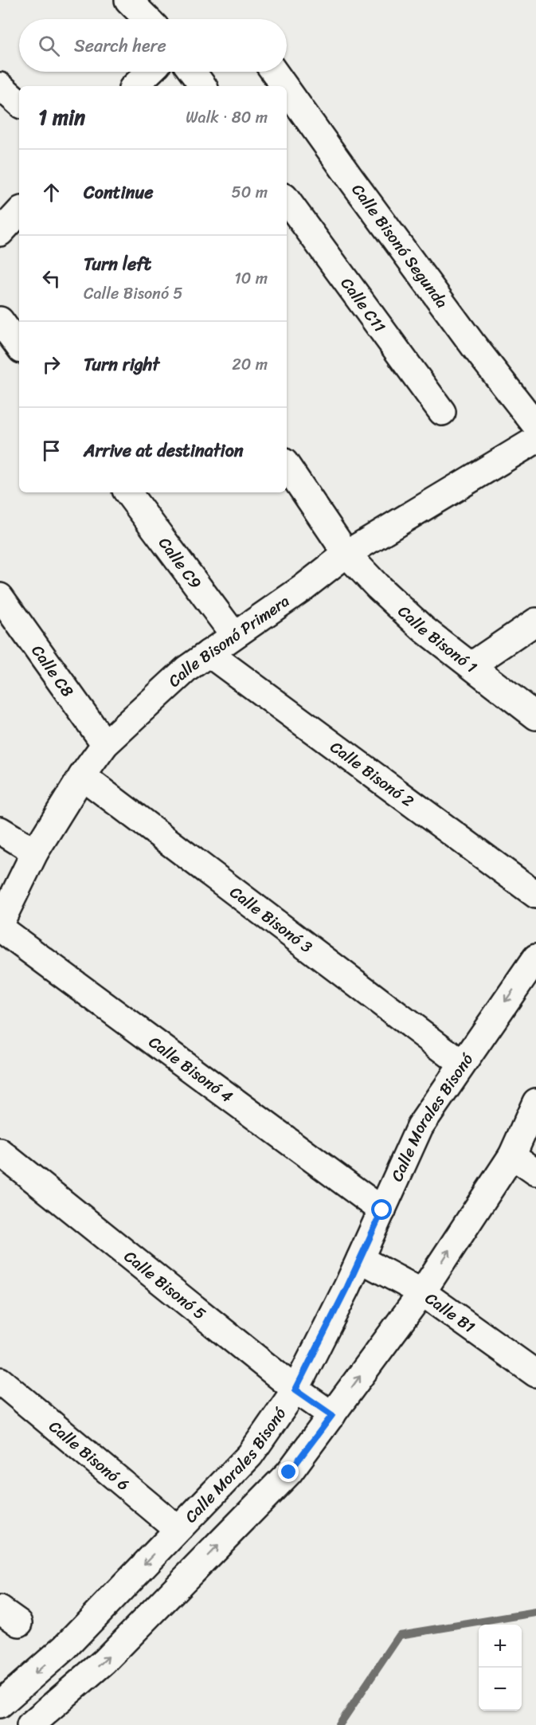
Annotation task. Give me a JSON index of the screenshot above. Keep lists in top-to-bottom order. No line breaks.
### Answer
{"streets":{"street":["Calle Bisonó Segunda","Calle C11","Calle C9","Calle Bisonó 1","Calle Bisonó Primera","Calle C8","Calle Bisonó 2","Calle Bisonó 3","Calle Bisonó 4","Calle Morales Bisonó","Calle Bisonó 5","Calle B1","Calle Bisonó 6"]},"crossings":[["Calle C9","Calle Bisonó Primera"],["Calle Bisonó 1","Calle Bisonó Primera"],["Calle Bisonó Primera","Calle C8"],["Calle Bisonó Primera","Calle Bisonó 2"],["Calle Bisonó Primera","Calle Bisonó 3"],["Calle Bisonó 3","Calle Morales Bisonó"],["Calle Bisonó 4","Calle Morales Bisonó"],["Calle Morales Bisonó","Calle Bisonó 5"],["Calle Morales Bisonó","Calle B1"],["Calle Morales Bisonó","Calle Bisonó 6"]],"page":{"search":"Search here","heading":["1 min","Walk · 80 m"],"list":[["Continue","50 m"],["Turn left","Calle Bisonó 5","10 m"],["Turn right","20 m"],"Arrive at destination"],"map_buttons":["+","−"]}}
